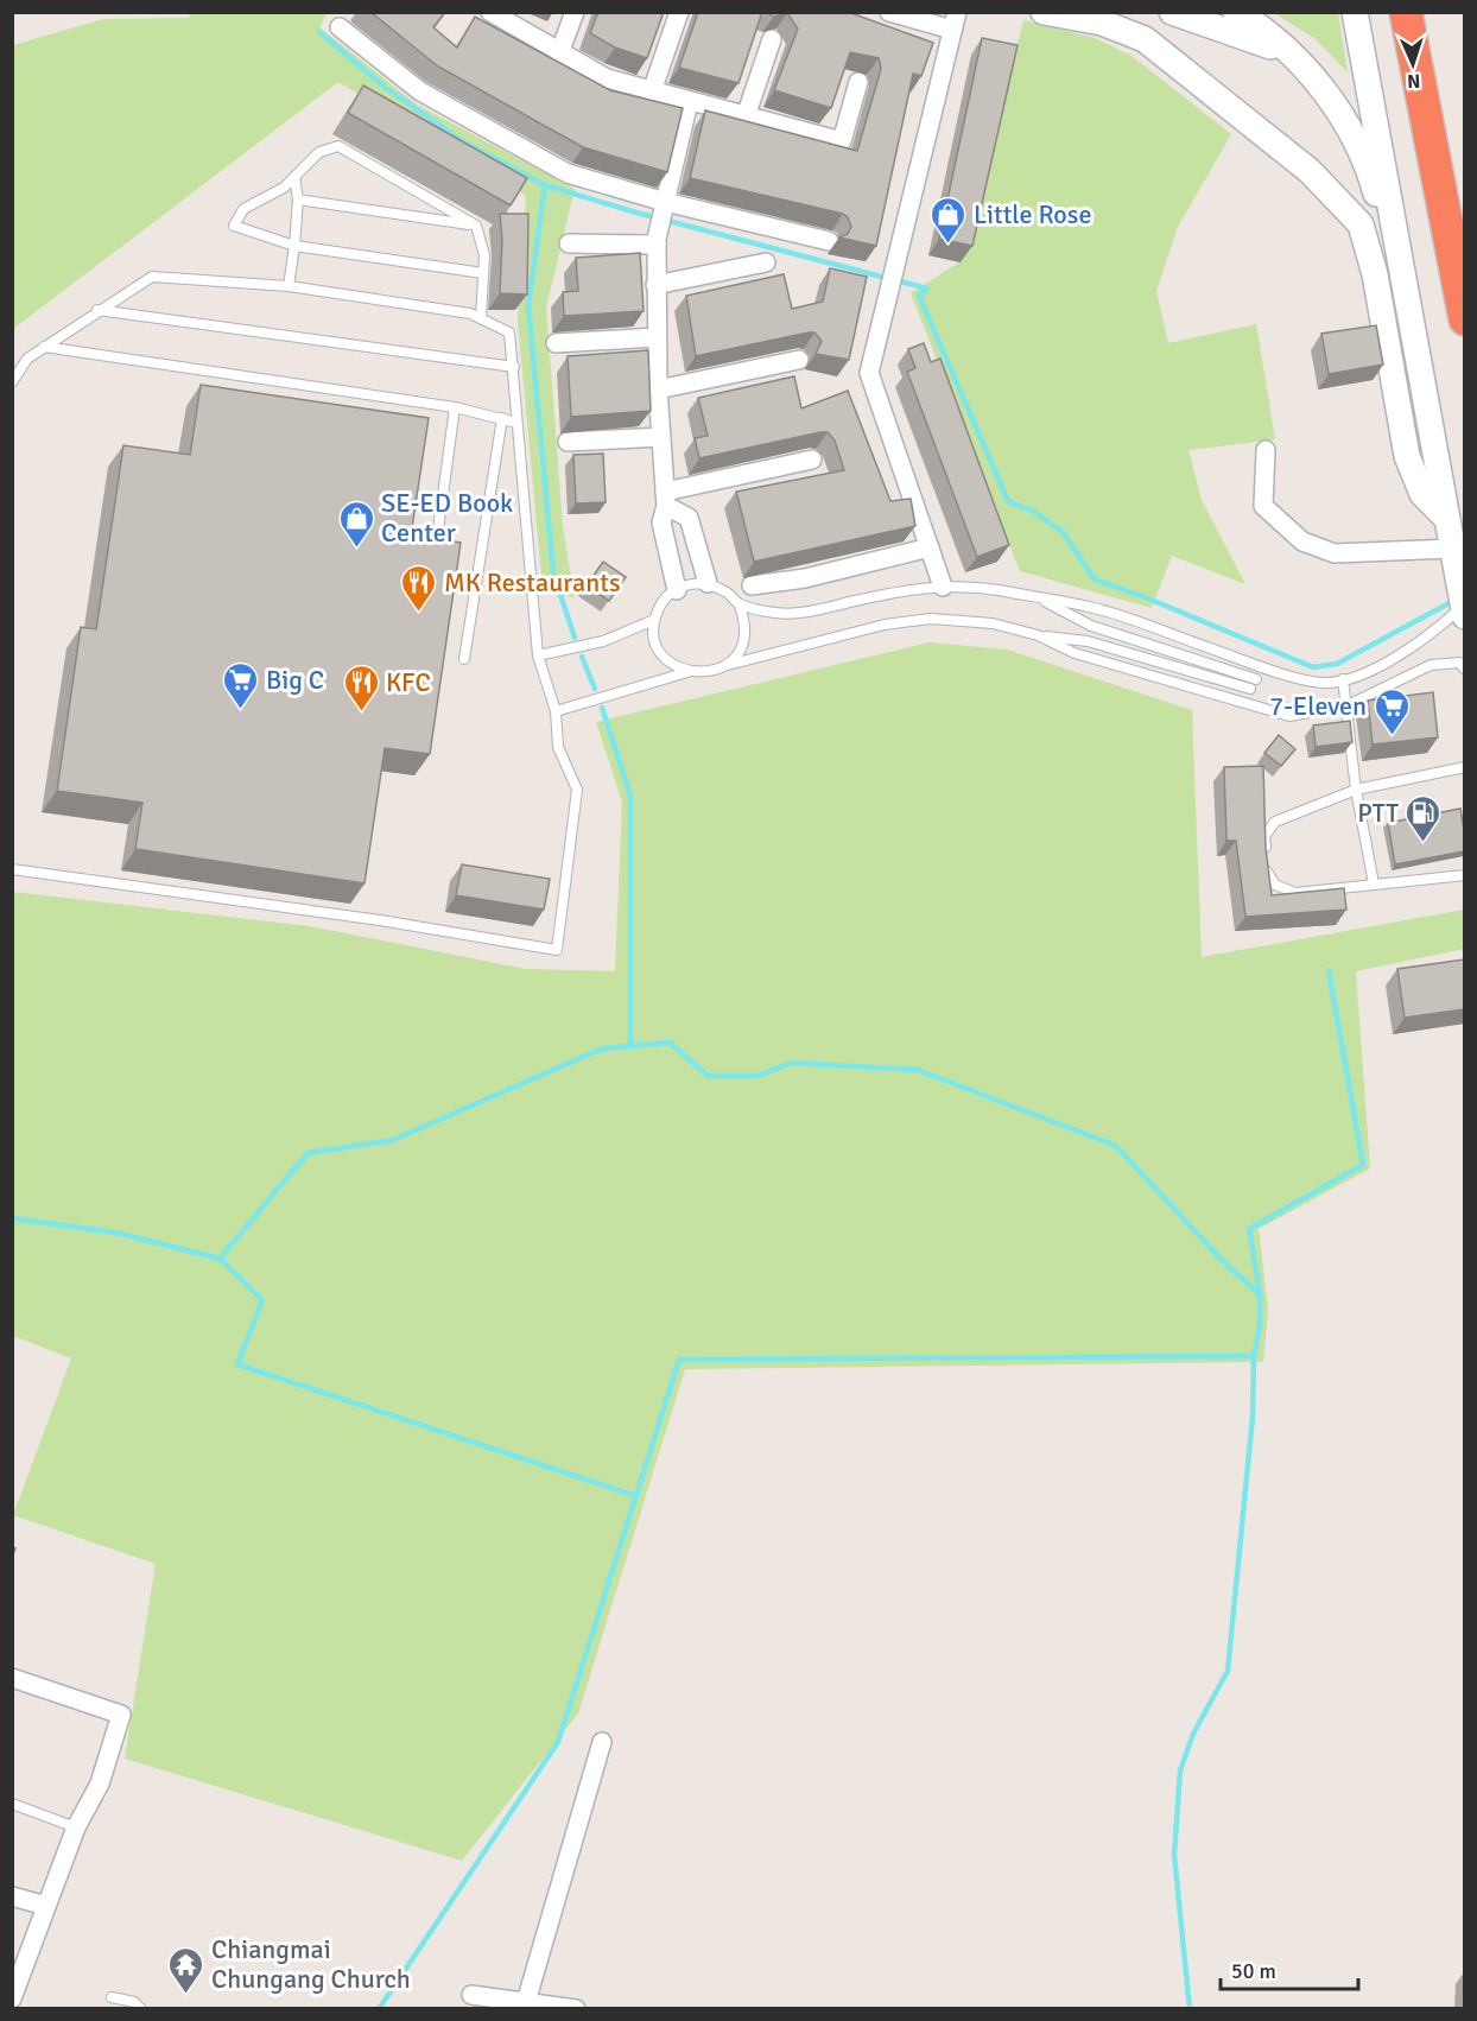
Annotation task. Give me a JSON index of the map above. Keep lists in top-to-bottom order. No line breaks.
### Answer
{"places":{"shop":["Little Rose","SE-ED Book Center"],"restaurant":["MK Restaurants","KFC"],"supermarket":["Big C","7-Eleven"],"fuel station":["PTT"],"temple":["Chiangmai Chungang Church"]},"scale_bar":"50 m","north":"bottom"}
